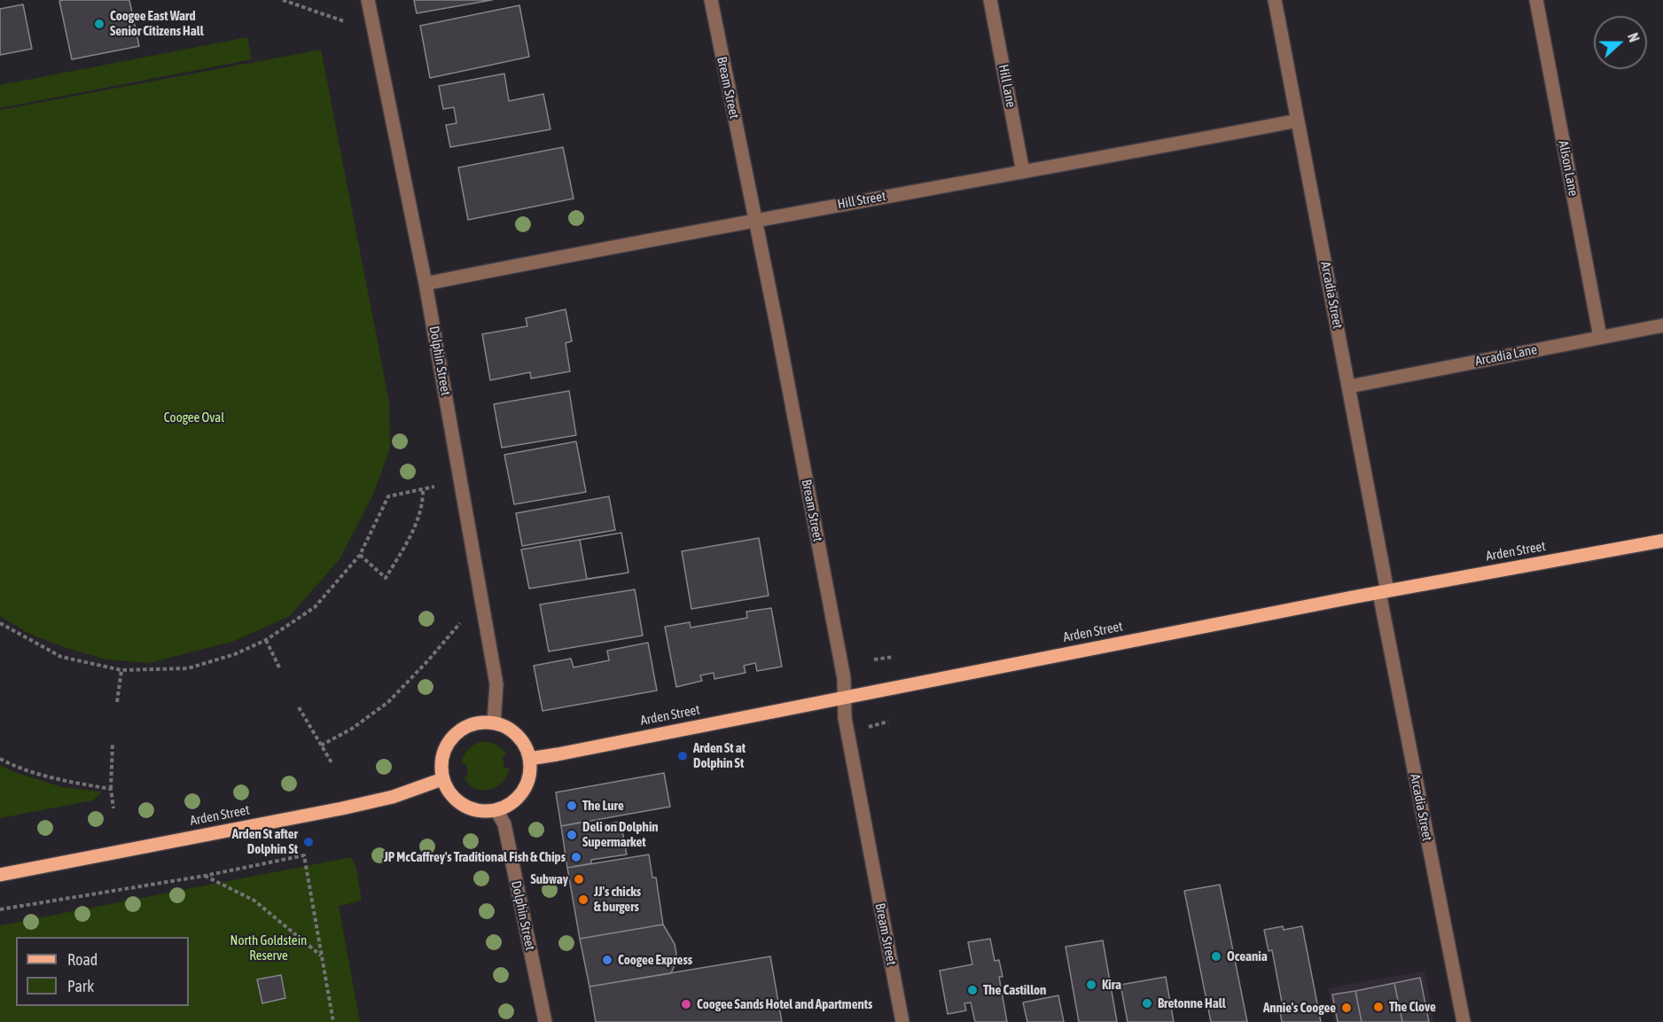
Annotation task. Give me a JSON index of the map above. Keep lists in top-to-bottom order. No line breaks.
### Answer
{"streets":{"main road":["Arden Street"],"street":["Hill Lane","Bream Street","Alison Lane","Hill Street","Arcadia Street","Arcadia Lane","Dolphin Street"]},"crossings":[["Hill Lane","Hill Street"],["Bream Street","Hill Street"],["Bream Street","Arden Street"],["Alison Lane","Arcadia Lane"],["Hill Street","Arcadia Street"],["Hill Street","Dolphin Street"],["Arcadia Street","Arcadia Lane"],["Arcadia Street","Arden Street"],["Dolphin Street","Arden Street"]],"parks":["Coogee Oval","North Goldstein Reserve"],"places":["Coogee East Ward Senior Citizens Hall","Arden St at Dolphin St","The Lure","Deli on Dolphin Supermarket","Arden St after Dolphin St","JP McCaffrey's Traditional Fish & Chips","Subway","JJ's chicks & burgers","Oceania","Coogee Express","Kira","The Castillon","Bretonne Hall","Coogee Sands Hotel and Apartments","The Clove","Annie's Coogee"],"legend":["Road","Park"],"north":"right"}
